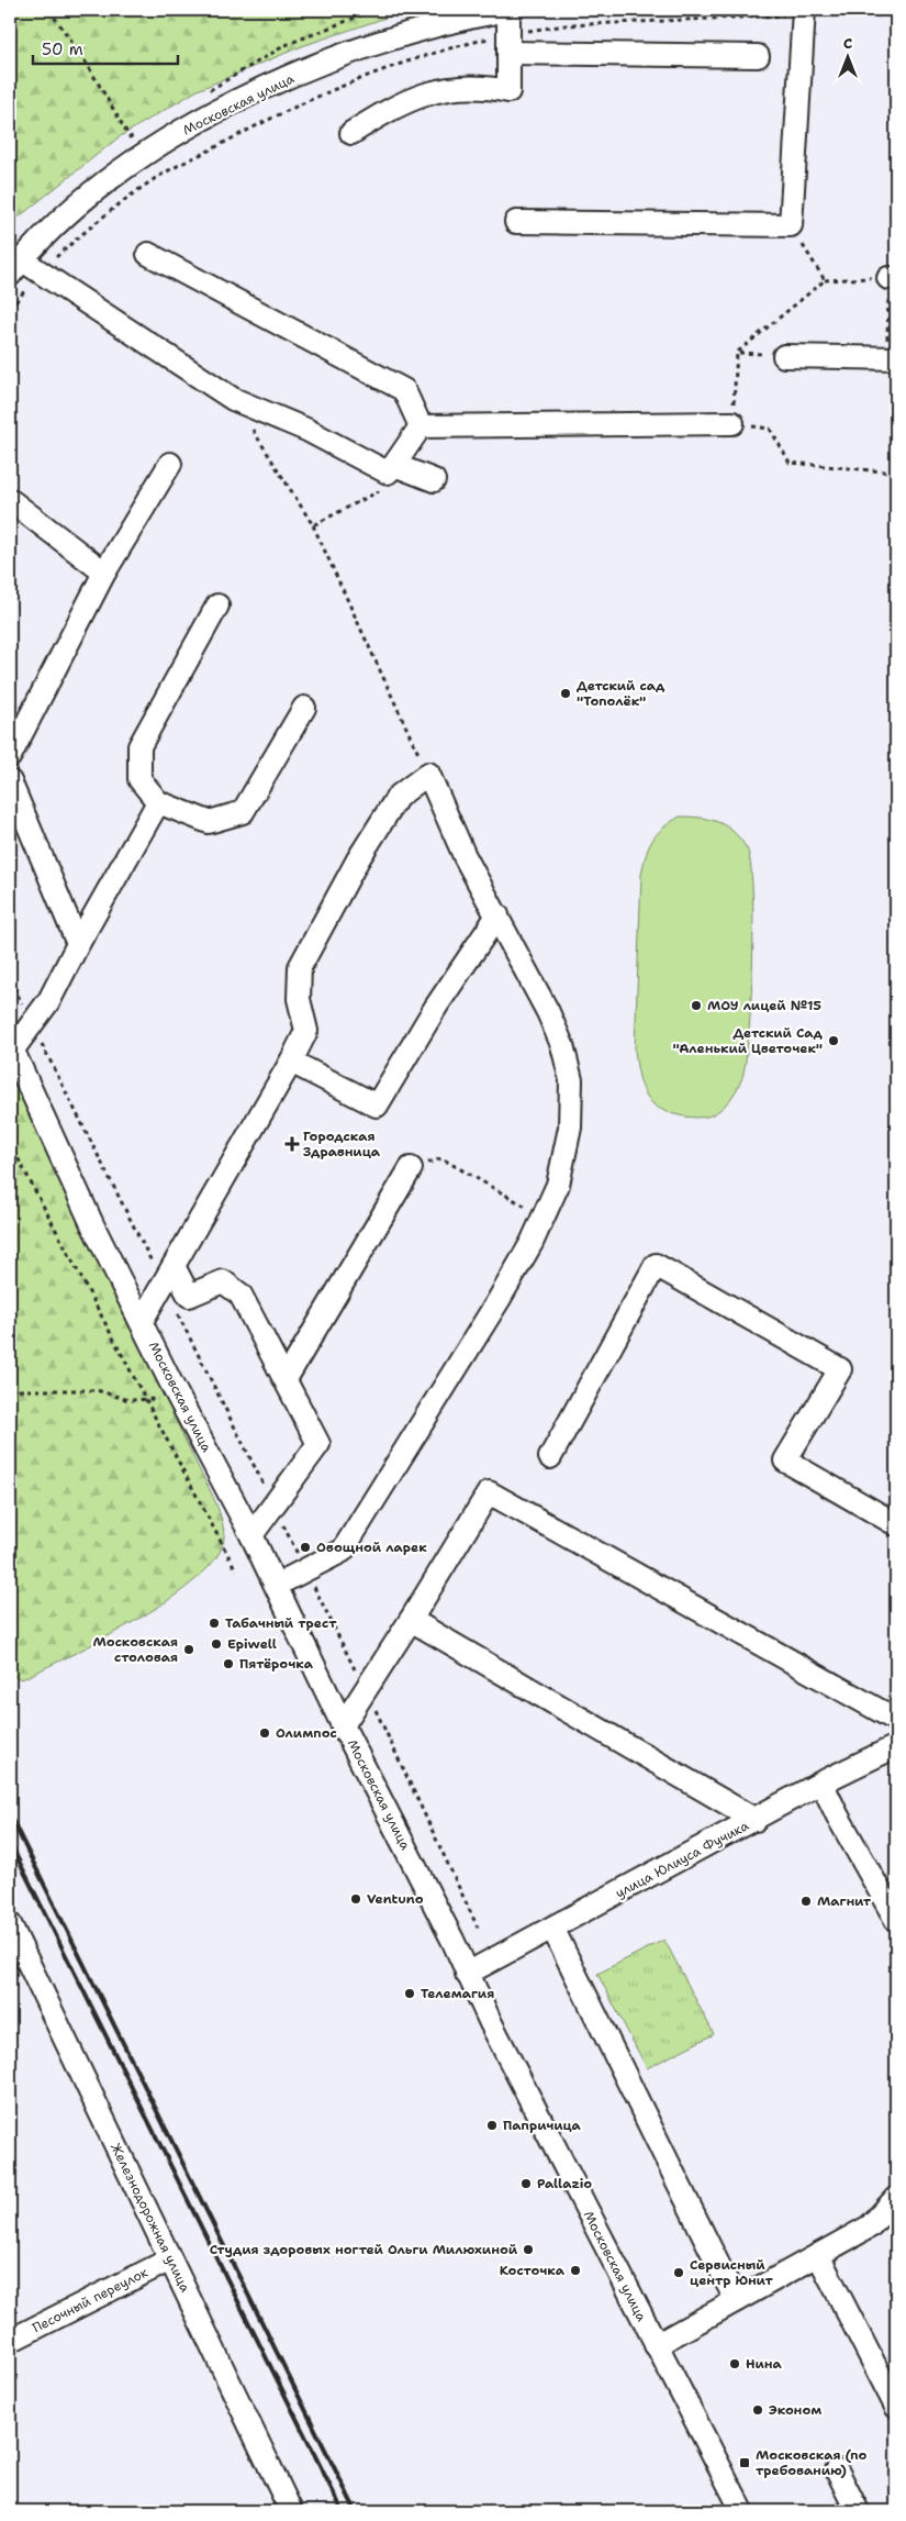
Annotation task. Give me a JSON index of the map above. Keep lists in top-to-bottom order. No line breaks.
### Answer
{"streets":{"street":["Московская улица","улица Юлиуса Фучика","Железнодорожная улица","Песочный переулок"]},"crossings":[["Московская улица","улица Юлиуса Фучика"],["Железнодорожная улица","Песочный переулок"]],"places":{"other":["Детский сад \"Тополёк\"","МОУ лицей №15","Детский Сад \"Аленький Цветочек\"","Овощной ларек","Табачный трест","Epiwell","Московская столовая","Пятёрочка","Олимпос","Ventuno","Магнит","Телемагия","Папричица","Pallazio","Студия здоровых ногтей Ольги Милюхиной","Косточка","Сервисный центр Юнит","Нина","Эконом"],"health":["Городская Здравница"],"transit":["Московская (по требованию)"]},"scale_bar":"50 m","north":"top"}
